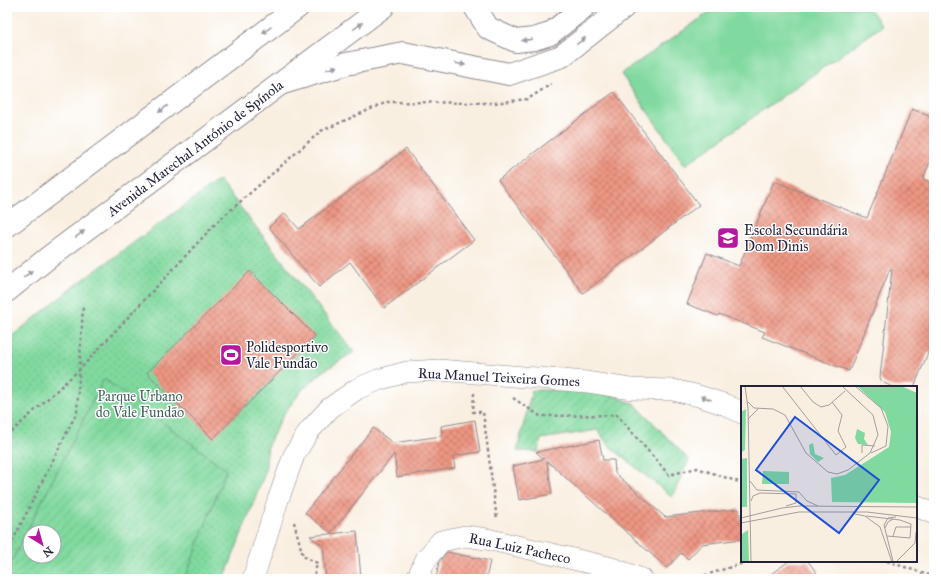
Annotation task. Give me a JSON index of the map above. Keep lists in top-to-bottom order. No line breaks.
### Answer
{"streets":{"main road":["Avenida Marechal António de Spínola"],"street":["Rua Manuel Teixeira Gomes","Rua Luiz Pacheco"]},"one_way":["Rua Manuel Teixeira Gomes"],"parks":["Parque Urbano do Vale Fundão"],"places":{"school or university":["Escola Secundária Dom Dinis"],"sports":["Polidesportivo Vale Fundão"]},"north":"bottom right"}
